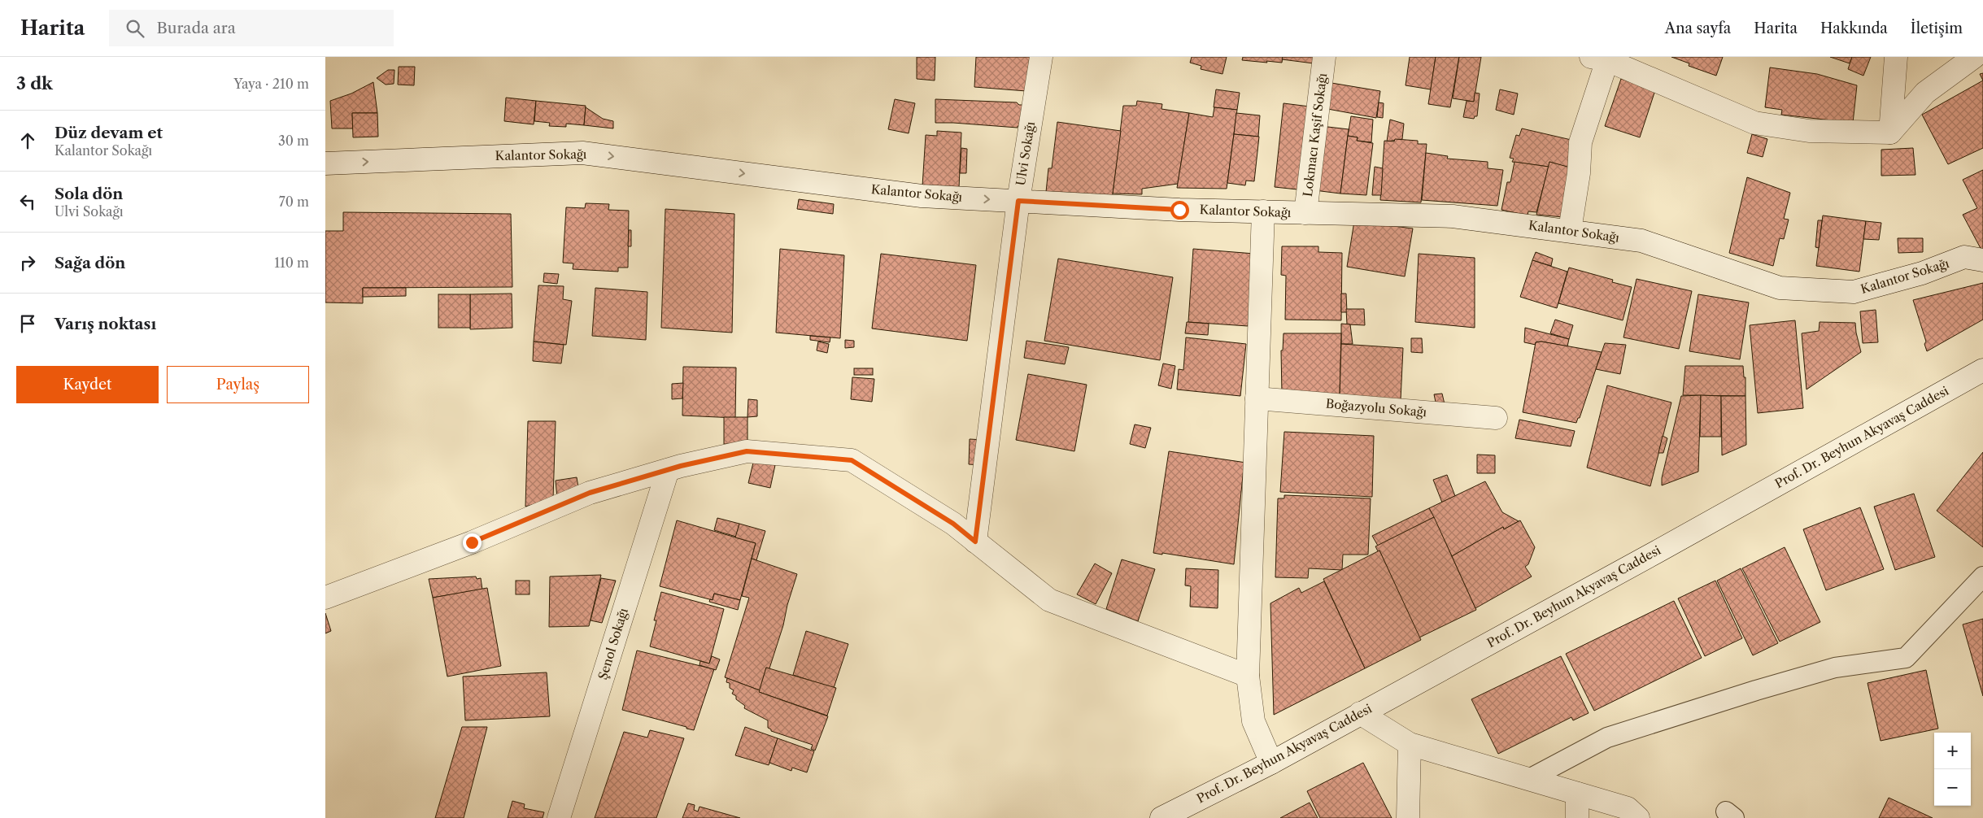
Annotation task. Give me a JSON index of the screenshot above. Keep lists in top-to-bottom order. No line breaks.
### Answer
{"streets":{"street":["Lokmacı Kaşif Sokağı","Ulvi Sokağı","Kalantor Sokağı","Boğazyolu Sokağı","Prof. Dr. Beyhun Akyavaş Caddesi","Şenol Sokağı"]},"crossings":[["Lokmacı Kaşif Sokağı","Kalantor Sokağı"],["Ulvi Sokağı","Kalantor Sokağı"]],"one_way":["Kalantor Sokağı"],"page":{"header":"Harita","search":"Burada ara","nav":["Ana sayfa","Harita","Hakkında","İletişim"],"heading":["3 dk","Yaya · 210 m"],"list":[["Düz devam et","Kalantor Sokağı","30 m"],["Sola dön","Ulvi Sokağı","70 m"],["Sağa dön","110 m"],"Varış noktası"],"buttons":["Kaydet","Paylaş"],"map_buttons":["+","−"]}}
